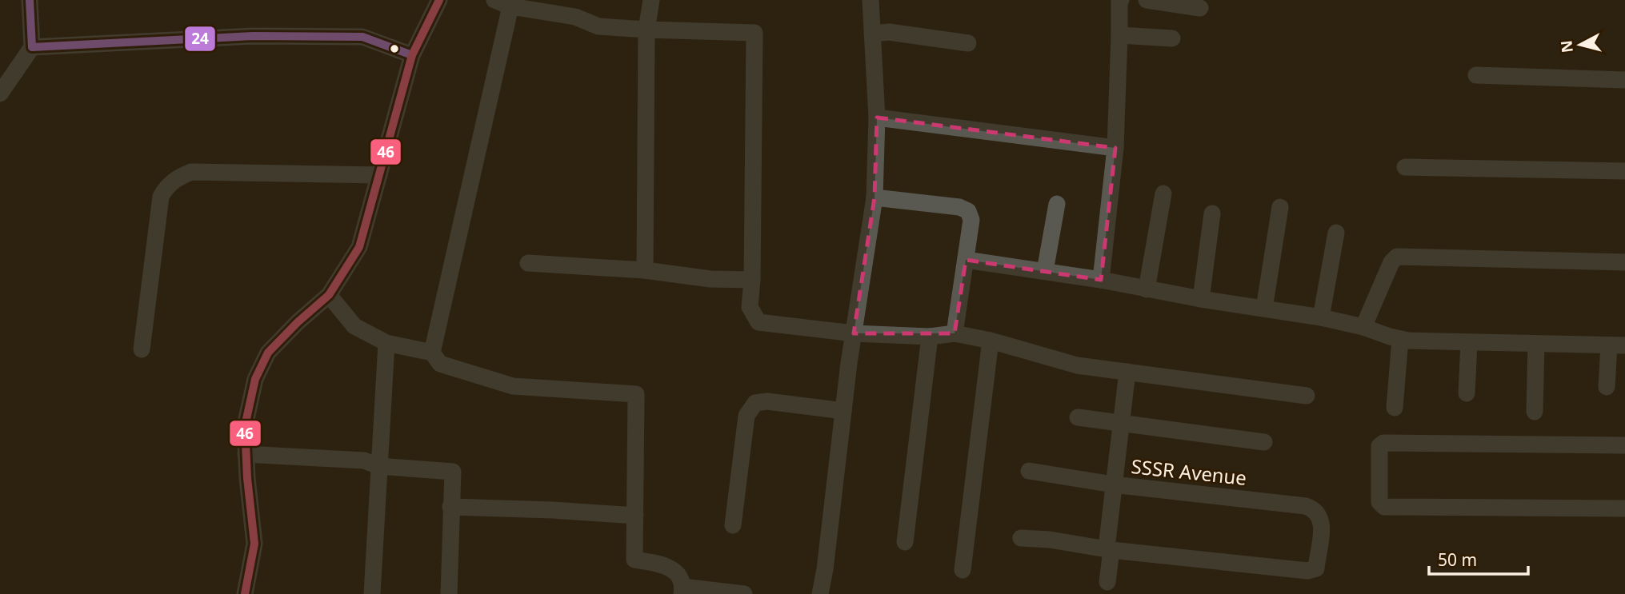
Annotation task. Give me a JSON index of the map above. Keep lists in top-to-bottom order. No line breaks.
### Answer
{"streets":{"street":["SSSR Avenue"]},"lines":["transit line 24","transit line 46"],"scale_bar":"50 m","north":"left"}
